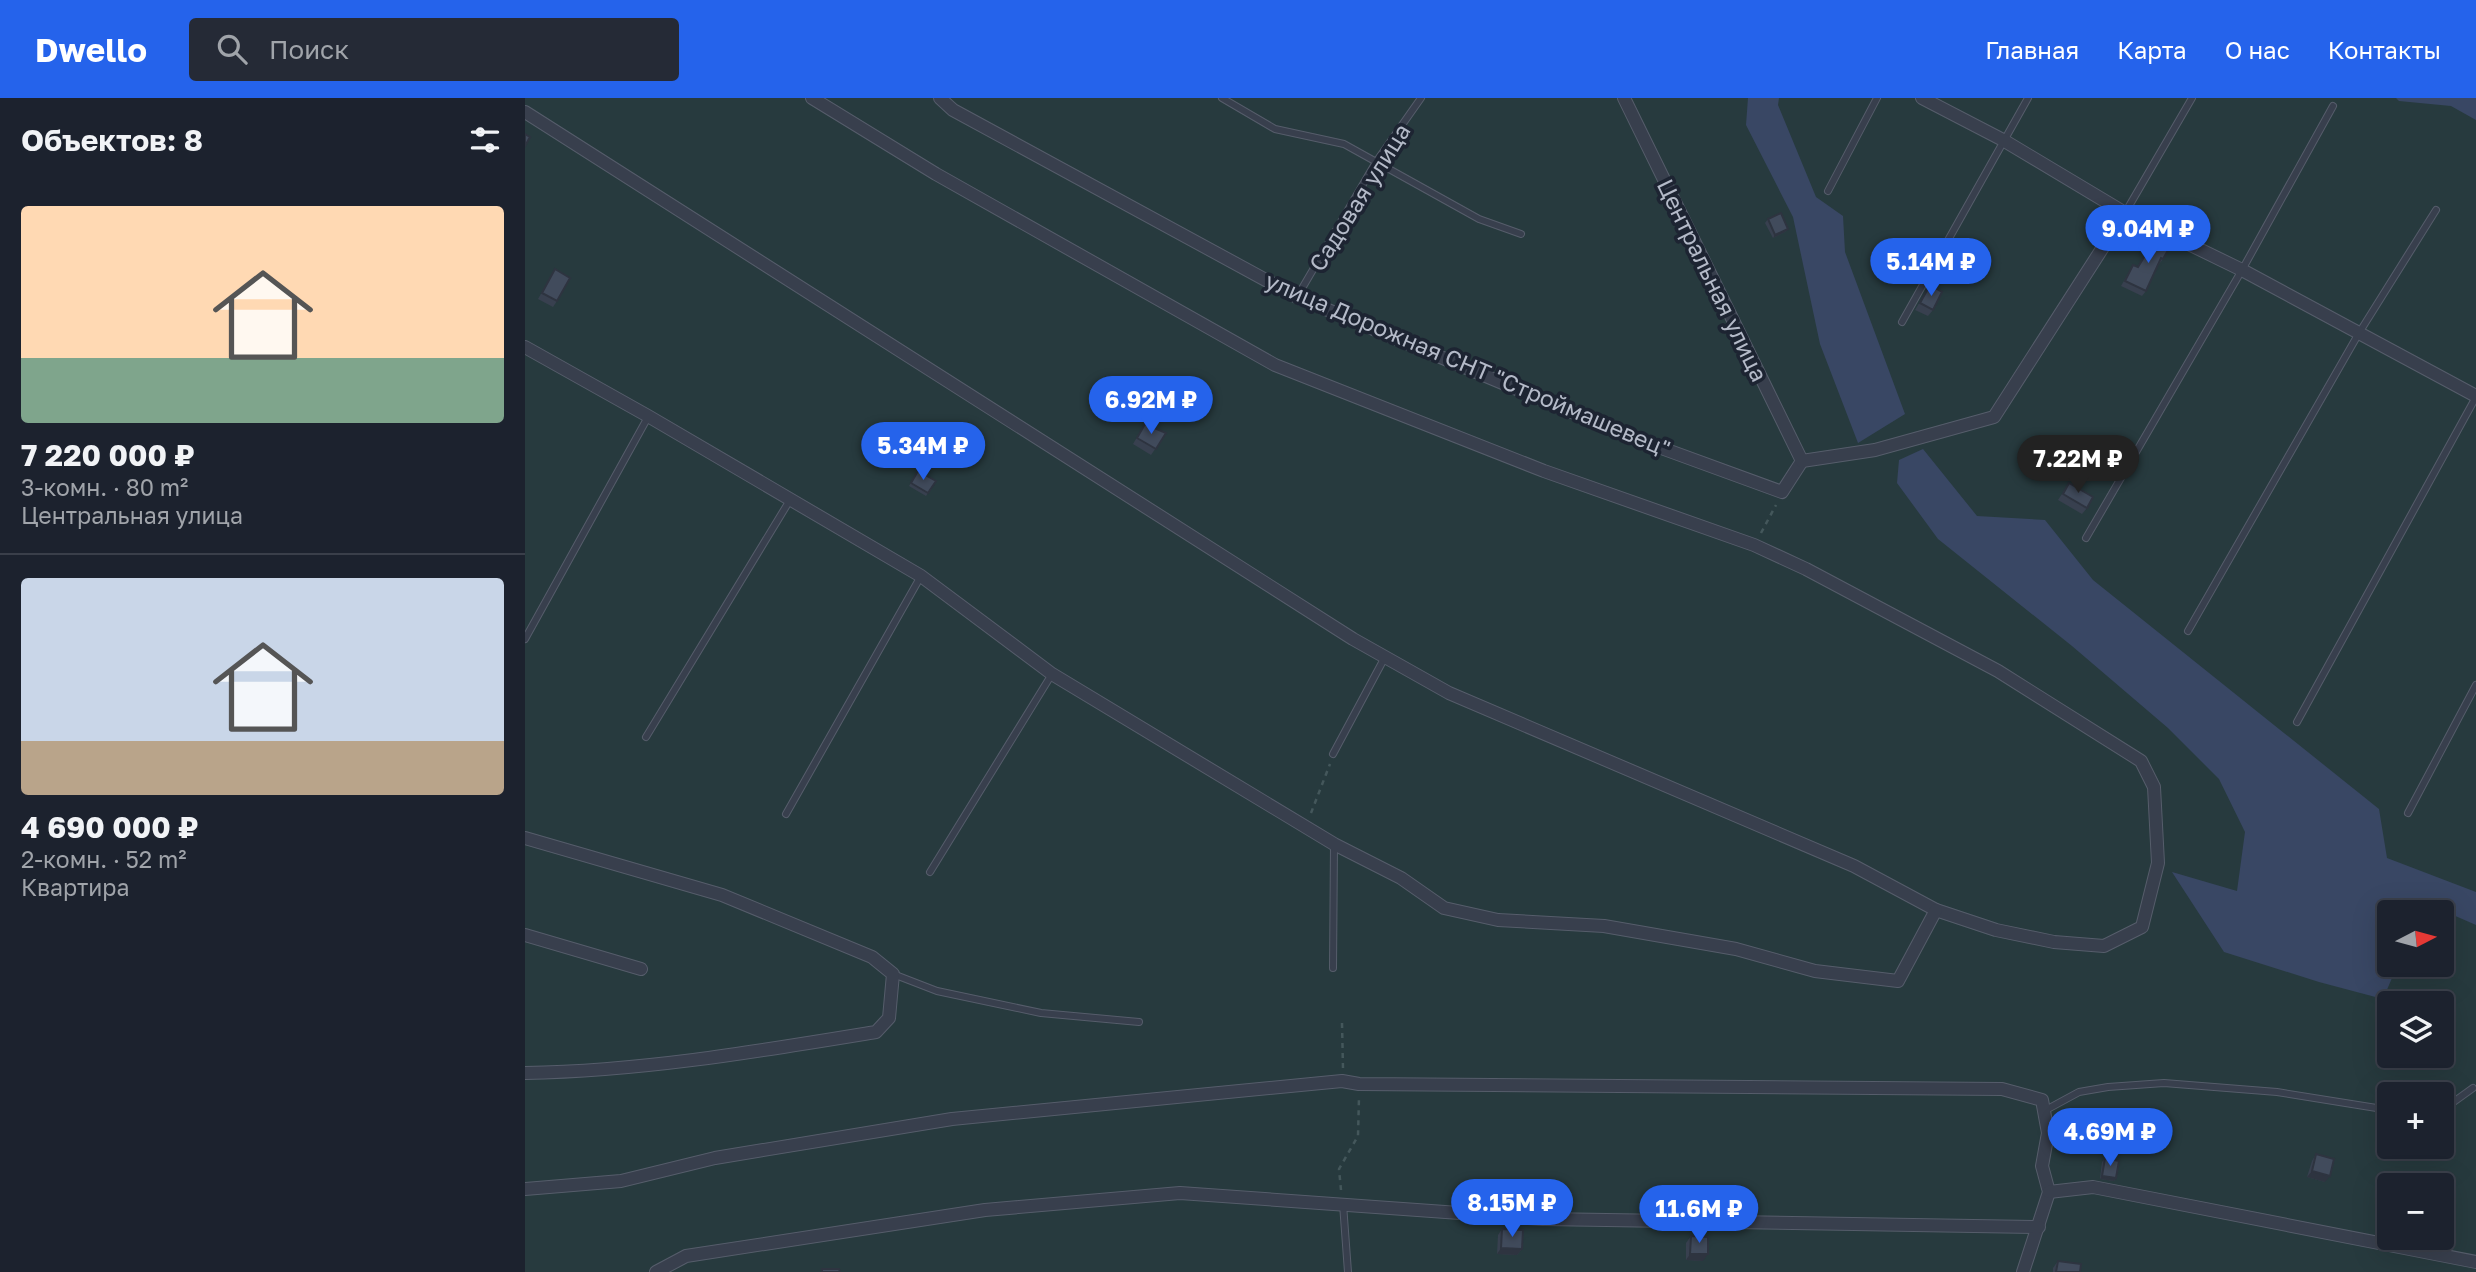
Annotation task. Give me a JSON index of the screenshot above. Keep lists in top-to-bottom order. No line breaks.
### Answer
{"streets":{"street":["Центральная улица","улица Дорожная СНТ \"Строймашевец\""],"lane":["Садовая улица"]},"crossings":[["Садовая улица","улица Дорожная СНТ \"Строймашевец\""]],"north":"right","page":{"header":"Dwello","search":"Поиск","nav":["Главная","Карта","О нас","Контакты"],"heading":"Объектов: 8","list":[{"name":"7 220 000 ₽","note":"3-комн. · 80 m² · Центральная улица"},{"name":"4 690 000 ₽","note":"2-комн. · 52 m² · Квартира"}],"price":["9.04M ₽","5.14M ₽","6.92M ₽","5.34M ₽","7.22M ₽","4.69M ₽","8.15M ₽","11.6M ₽"],"map_buttons":["+","−"]}}
